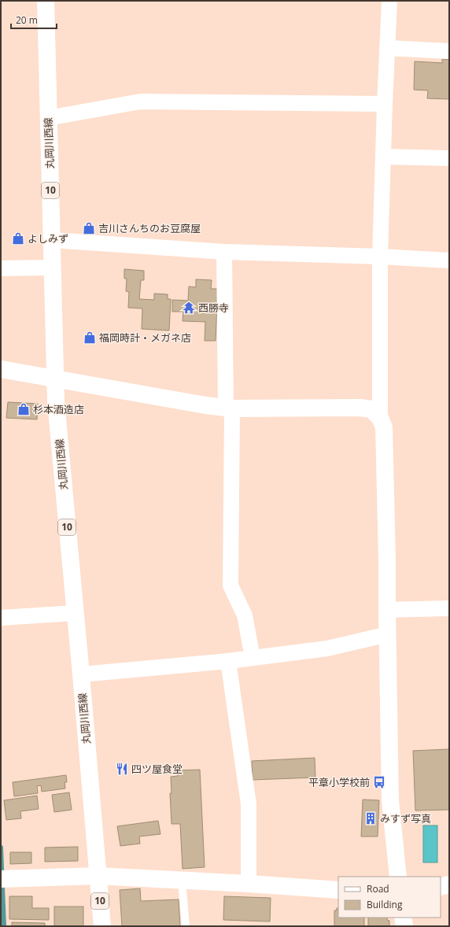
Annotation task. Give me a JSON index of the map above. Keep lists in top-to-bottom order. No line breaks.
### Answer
{"streets":{"street":["丸岡川西線","10"]},"places":{"shop":["吉川さんちのお豆腐屋","よしみず","福岡時計・メガネ店","杉本酒造店"],"temple":["西勝寺"],"restaurant":["四ツ屋食堂"],"bus stop":["平章小学校前"],"building":["みすず写真"]},"legend":["Road","Building"],"scale_bar":"20 m"}
